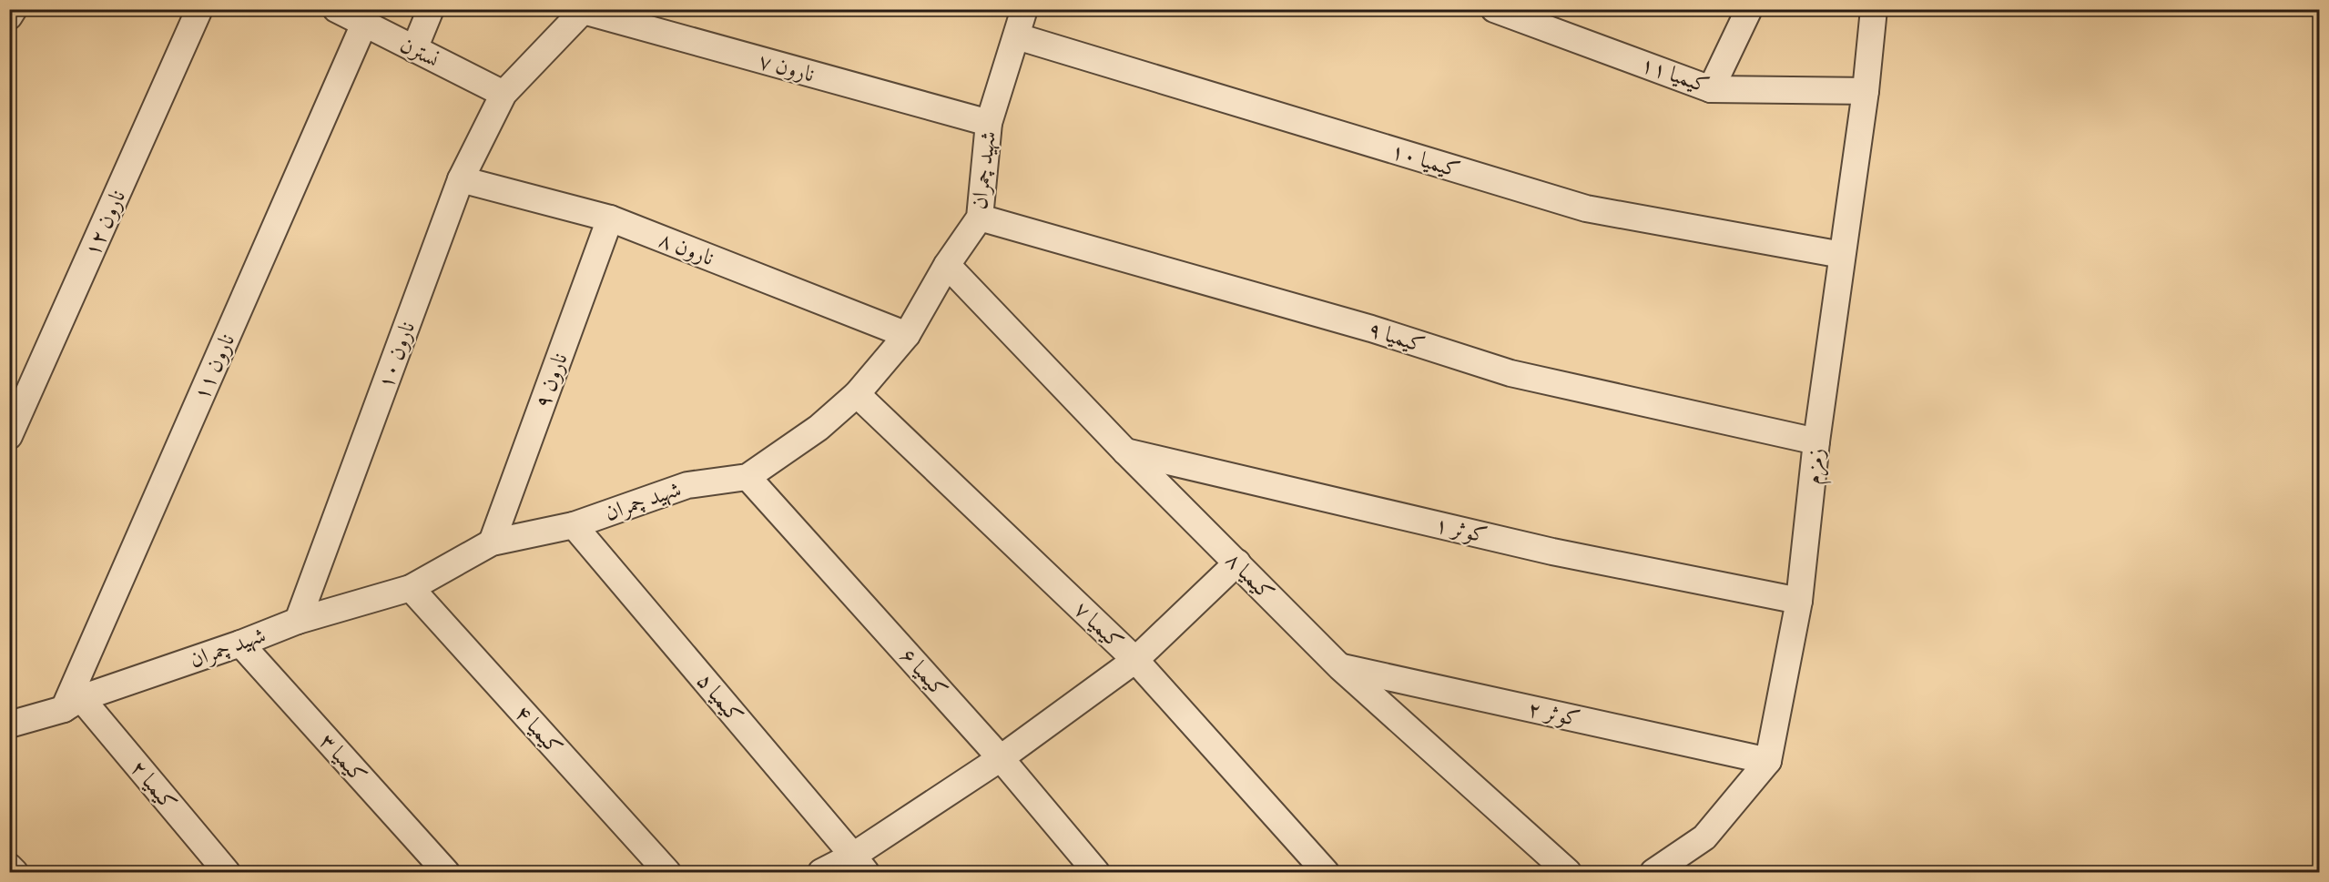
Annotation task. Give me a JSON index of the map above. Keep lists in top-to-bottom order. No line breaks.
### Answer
{"streets":{"street":["نسترن","نارون ۷","کیمیا ۱۱","کیمیا ۱۰","شهید چمران","نارون ۱۲","نارون ۸","کیمیا ۹","نارون ۱۰","نارون ۱۱","نارون ۹","زمزم","کوثر ۱","کیمیا ۸","کیمیا ۷","کیمیا ۶","کیمیا ۵","کوثر ۲","کیمیا ۴","کیمیا ۳","کیمیا ۲"]},"crossings":[["نسترن","نارون ۱۰"],["نسترن","نارون ۱۱"],["نارون ۷","شهید چمران"],["نارون ۷","نارون ۱۰"],["کیمیا ۱۱","زمزم"],["کیمیا ۱۰","شهید چمران"],["کیمیا ۱۰","زمزم"],["شهید چمران","نارون ۸"],["شهید چمران","کیمیا ۹"],["شهید چمران","نارون ۱۰"],["شهید چمران","نارون ۱۱"],["شهید چمران","نارون ۹"],["شهید چمران","کیمیا ۸"],["شهید چمران","کیمیا ۷"],["شهید چمران","کیمیا ۶"],["شهید چمران","کیمیا ۵"],["شهید چمران","کیمیا ۴"],["شهید چمران","کیمیا ۳"],["شهید چمران","کیمیا ۲"],["نارون ۸","نارون ۱۰"],["نارون ۸","نارون ۹"],["کیمیا ۹","زمزم"],["نارون ۱۱","کیمیا ۲"],["زمزم","کوثر ۱"],["زمزم","کوثر ۲"],["کوثر ۱","کیمیا ۸"],["کیمیا ۸","کوثر ۲"]]}
